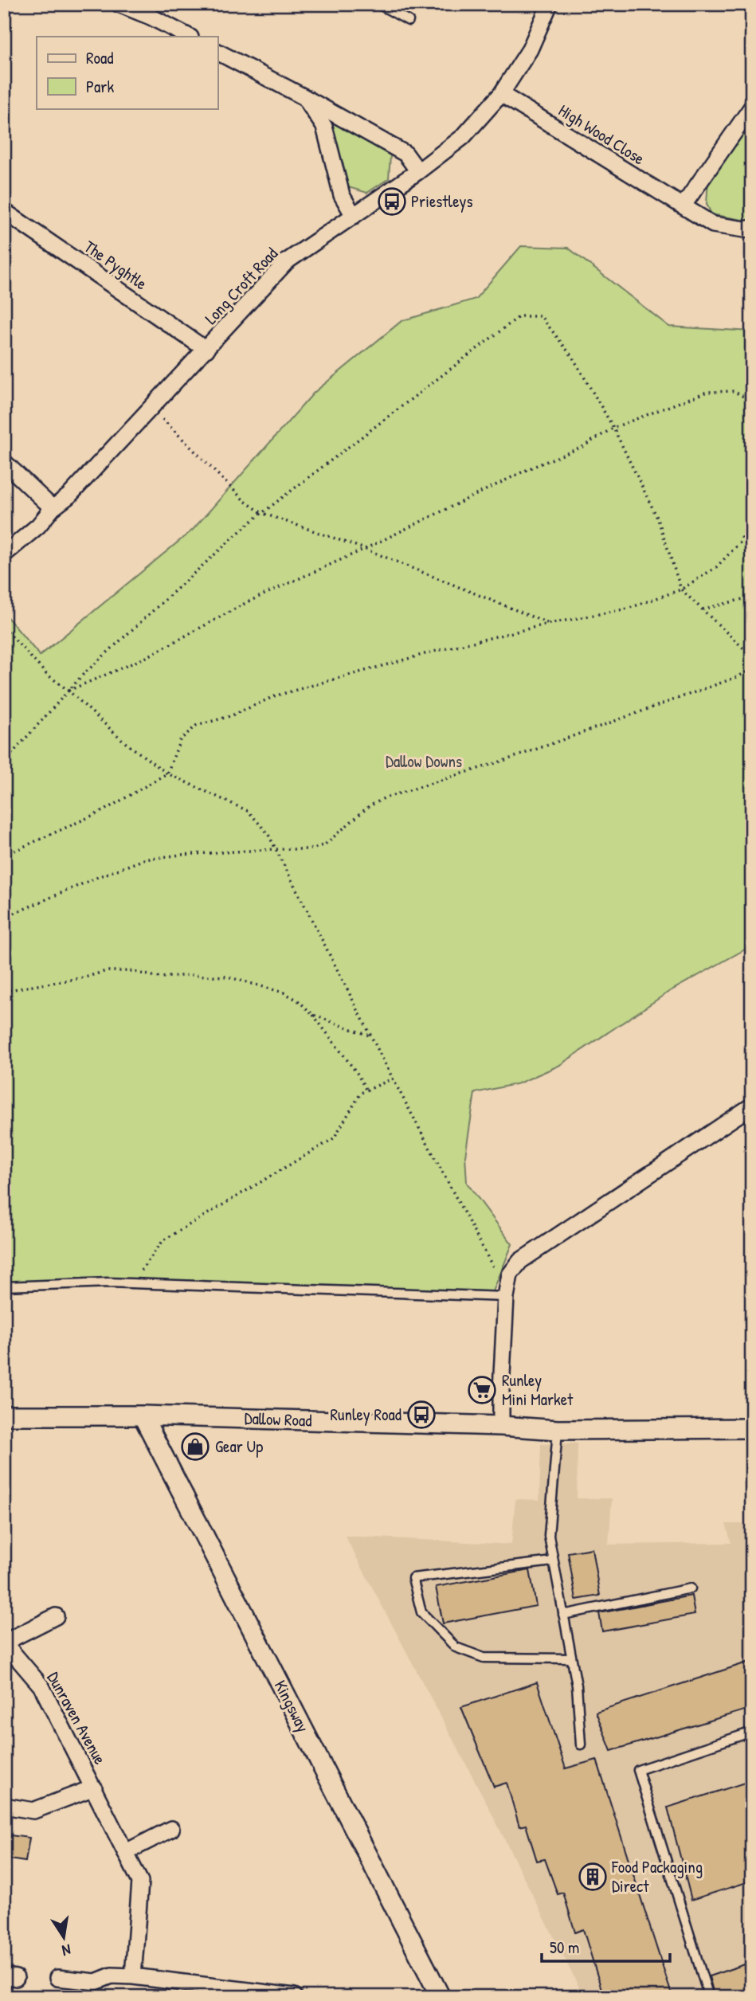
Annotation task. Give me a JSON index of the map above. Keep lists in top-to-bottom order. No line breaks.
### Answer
{"streets":{"street":["High Wood Close","The Pyghtle","Long Croft Road","Dallow Road","Kingsway","Dunraven Avenue"]},"crossings":[["High Wood Close","Long Croft Road"],["The Pyghtle","Long Croft Road"],["Dallow Road","Kingsway"]],"parks":["Dallow Downs"],"places":{"bus stop":["Priestleys","Runley Road"],"supermarket":["Runley Mini Market"],"shop":["Gear Up"],"building":["Food Packaging Direct"]},"legend":["Road","Park"],"scale_bar":"50 m","north":"bottom"}
